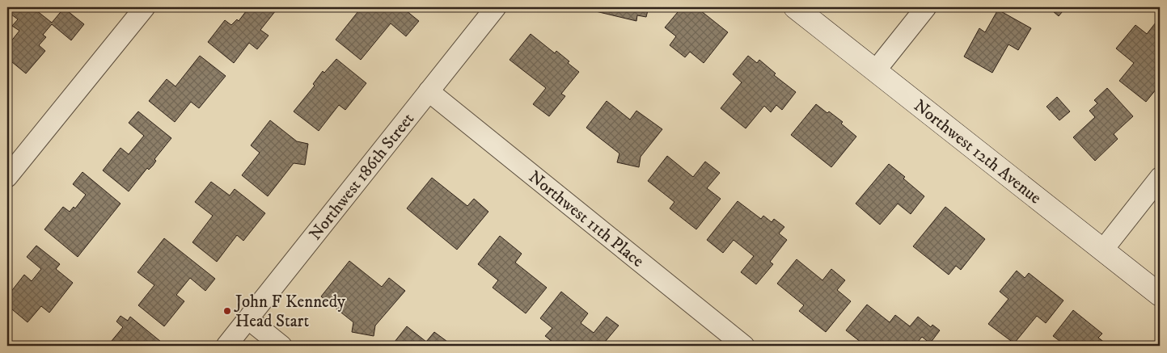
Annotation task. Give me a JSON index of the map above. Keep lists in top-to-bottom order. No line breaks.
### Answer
{"streets":{"street":["Northwest 12th Avenue","Northwest 186th Street","Northwest 11th Place"]},"crossings":[["Northwest 186th Street","Northwest 11th Place"]],"places":["John F Kennedy Head Start"]}
